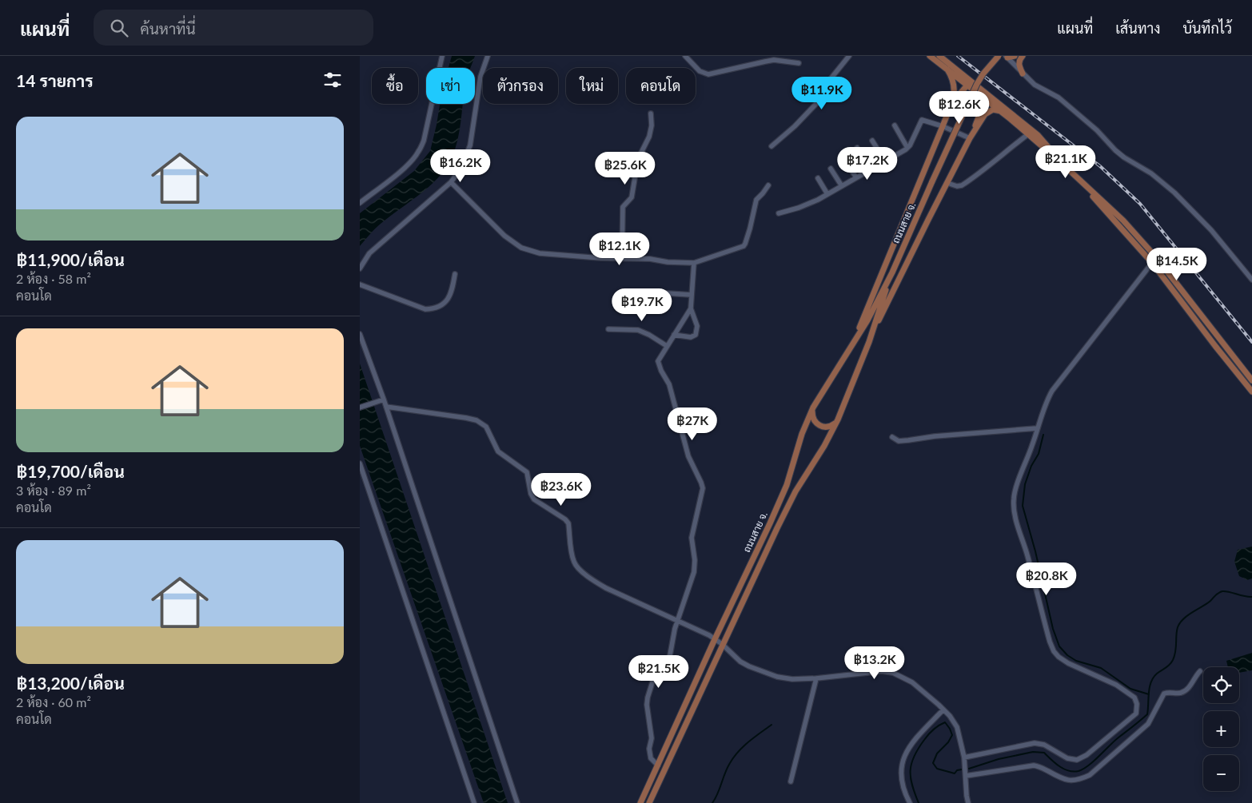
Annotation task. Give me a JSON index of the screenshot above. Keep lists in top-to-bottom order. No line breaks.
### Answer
{"streets":{"main road":["ถนนสาย จ."]},"page":{"header":"แผนที่","search":"ค้นหาที่นี่","nav":["แผนที่","เส้นทาง","บันทึกไว้"],"heading":"14 รายการ","chip":["ซื้อ","เช่า","ตัวกรอง","ใหม่","คอนโด"],"price":["฿11.9K","฿12.6K","฿21.1K","฿17.2K","฿16.2K","฿25.6K","฿12.1K","฿14.5K","฿19.7K","฿27K","฿23.6K","฿20.8K","฿13.2K","฿21.5K"],"list":[{"name":"฿11,900/เดือน","note":"2 ห้อง · 58 m² · คอนโด"},{"name":"฿19,700/เดือน","note":"3 ห้อง · 89 m² · คอนโด"},{"name":"฿13,200/เดือน","note":"2 ห้อง · 60 m² · คอนโด"}],"map_buttons":["+","−"]}}
